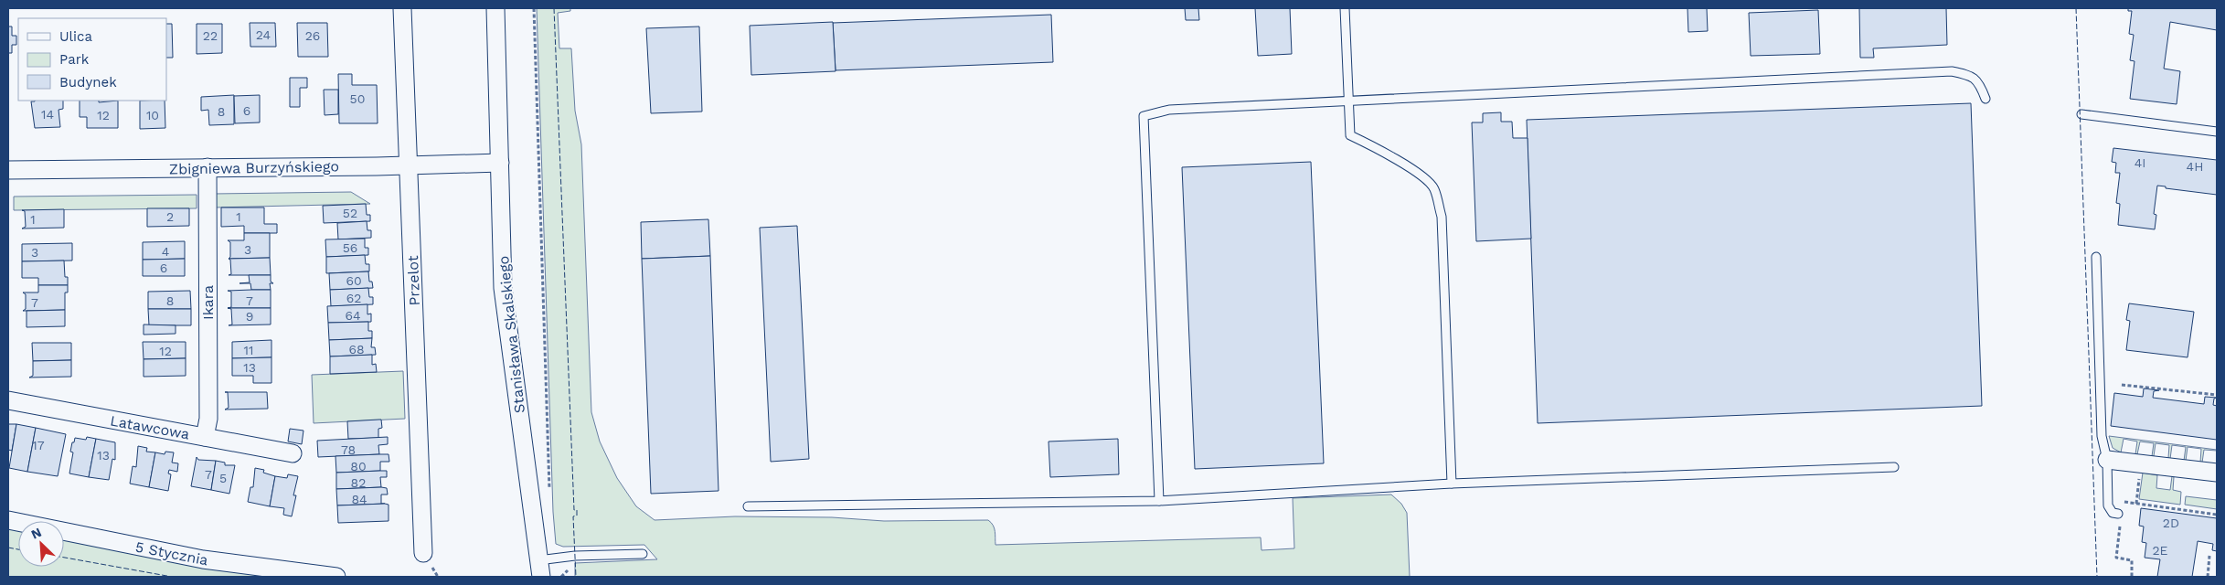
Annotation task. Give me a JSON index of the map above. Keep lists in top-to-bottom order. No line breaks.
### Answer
{"streets":{"street":["Zbigniewa Burzyńskiego","Przelot","Ikara","Stanisława Skalskiego","Latawcowa","5 Stycznia"]},"crossings":[["Zbigniewa Burzyńskiego","Przelot"],["Zbigniewa Burzyńskiego","Ikara"],["Zbigniewa Burzyńskiego","Stanisława Skalskiego"],["Ikara","Latawcowa"]],"house_numbers":["24","22","26","50","6","8","14","12","10","4I","4H","52","2","1","1","56","3","4","3","6","60","62","8","7","7","64","9","68","11","12","13","17","78","13","80","7","5","82","84","2D","2E"],"legend":["Ulica","Park","Budynek"],"north":"top left"}
